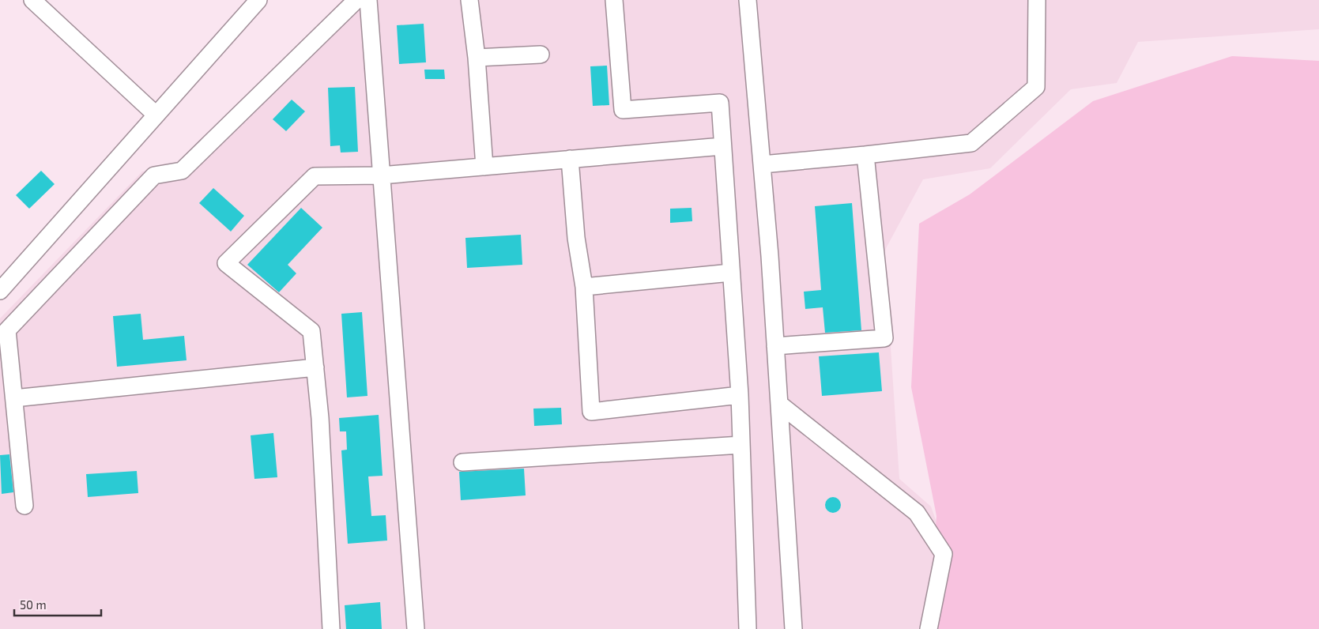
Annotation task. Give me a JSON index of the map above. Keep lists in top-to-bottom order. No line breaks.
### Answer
{"scale_bar":"50 m"}
